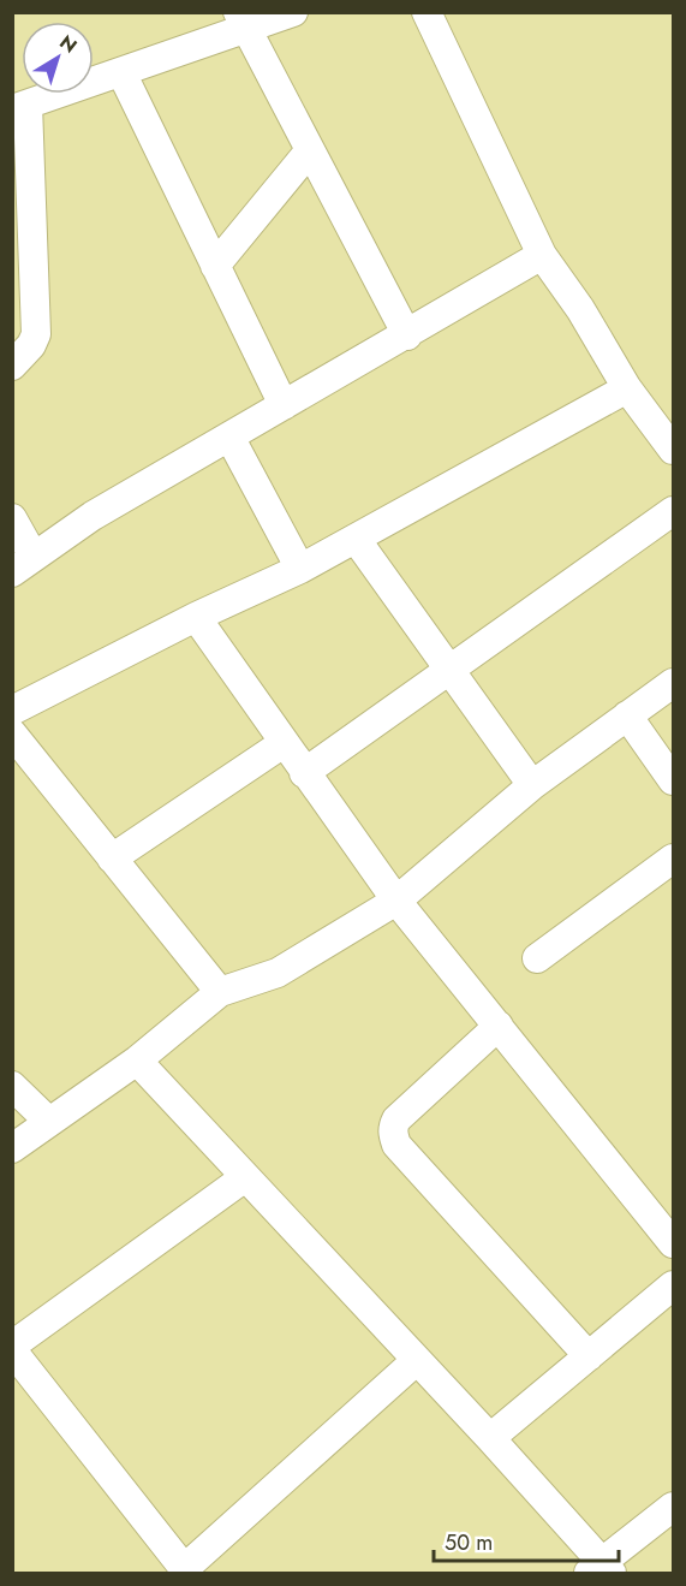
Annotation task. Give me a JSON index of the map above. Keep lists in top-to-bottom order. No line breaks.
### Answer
{"scale_bar":"50 m","north":"top right"}
